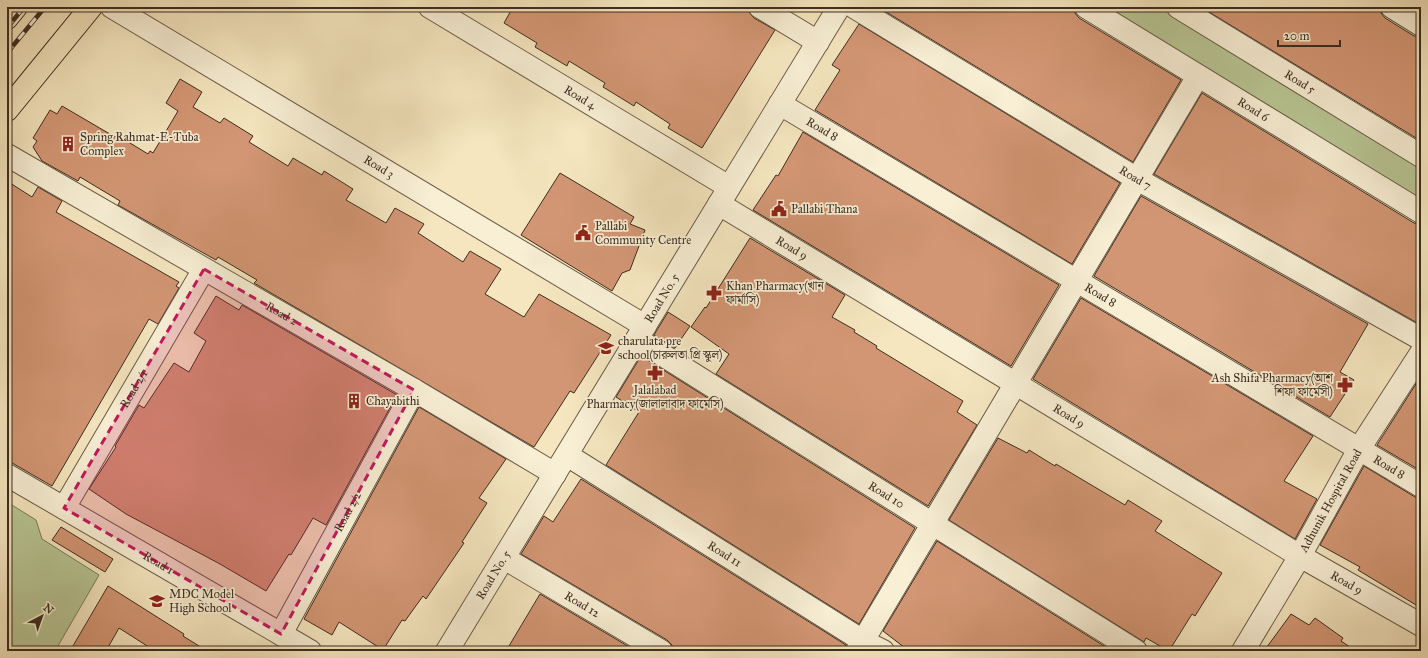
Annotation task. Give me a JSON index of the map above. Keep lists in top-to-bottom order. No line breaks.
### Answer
{"streets":{"street":["Road 5","Road 4","Road 6","Road 8","Road 3","Road 7","Road 9","Road No. 5","Road 2","Road 2/1","Road 10","Adhunik Hospital Road","Road 2/2","Road 11","Road 1","Road 12"]},"crossings":[["Road 4","Road 9"],["Road 4","Road No. 5"],["Road 8","Road No. 5"],["Road 8","Adhunik Hospital Road"],["Road 3","Road No. 5"],["Road 3","Road 10"],["Road 9","Road No. 5"],["Road 9","Adhunik Hospital Road"],["Road No. 5","Road 2"],["Road No. 5","Road 10"],["Road No. 5","Road 11"],["Road No. 5","Road 12"],["Road 2","Road 2/1"],["Road 2","Road 2/2"],["Road 2/1","Road 1"],["Road 2/2","Road 1"]],"places":{"building":["Spring Rahmat-E-Tuba Complex","Chayabithi"],"public building":["Pallabi Thana","Pallabi Community Centre"],"pharmacy":["Khan Pharmacy(খান ফার্মাসি)","Jalalabad Pharmacy(জালালাবাদ ফার্মেসি)","Ash Shifa Pharmacy(আশ শিফা ফার্মেসী)"],"school or university":["charulata pre school(চারুলতা প্রি স্কুল)","MDC Model High School"]},"scale_bar":"20 m","north":"top right"}
